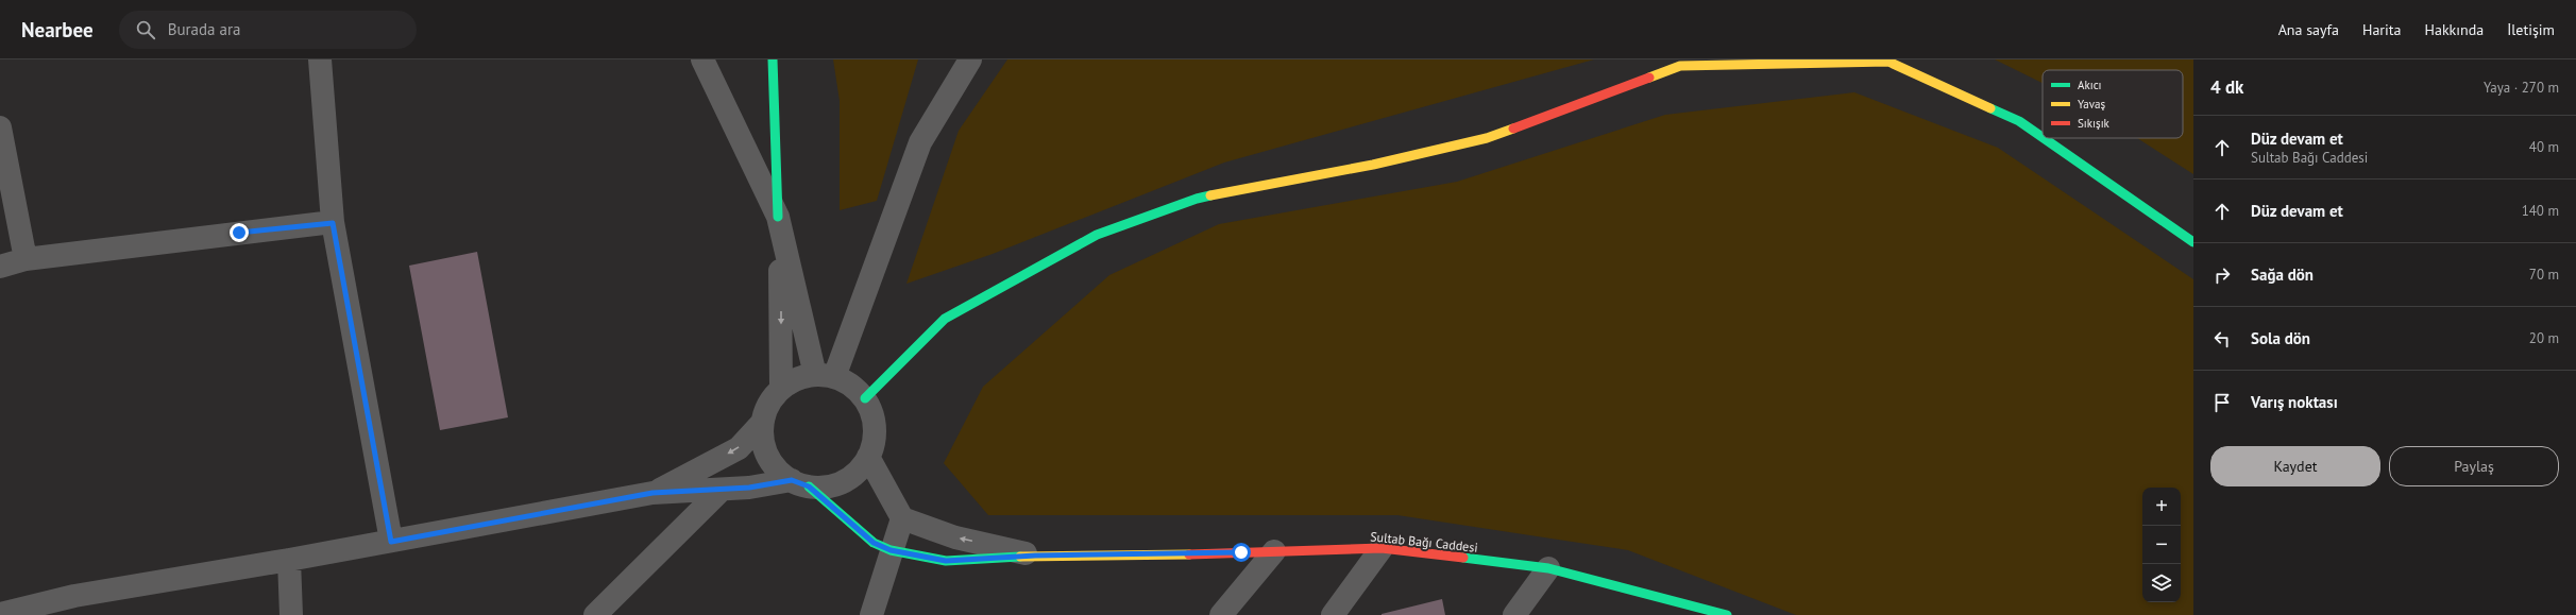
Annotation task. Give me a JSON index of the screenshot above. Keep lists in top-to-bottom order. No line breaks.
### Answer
{"streets":{"street":["Sultab Bağı Caddesi"]},"legend":["Akıcı","Yavaş","Sıkışık"],"page":{"header":"Nearbee","search":"Burada ara","nav":["Ana sayfa","Harita","Hakkında","İletişim"],"heading":["4 dk","Yaya · 270 m"],"list":[["Düz devam et","Sultab Bağı Caddesi","40 m"],["Düz devam et","140 m"],["Sağa dön","70 m"],["Sola dön","20 m"],"Varış noktası"],"buttons":["Kaydet","Paylaş"],"map_buttons":["+","−"]}}
